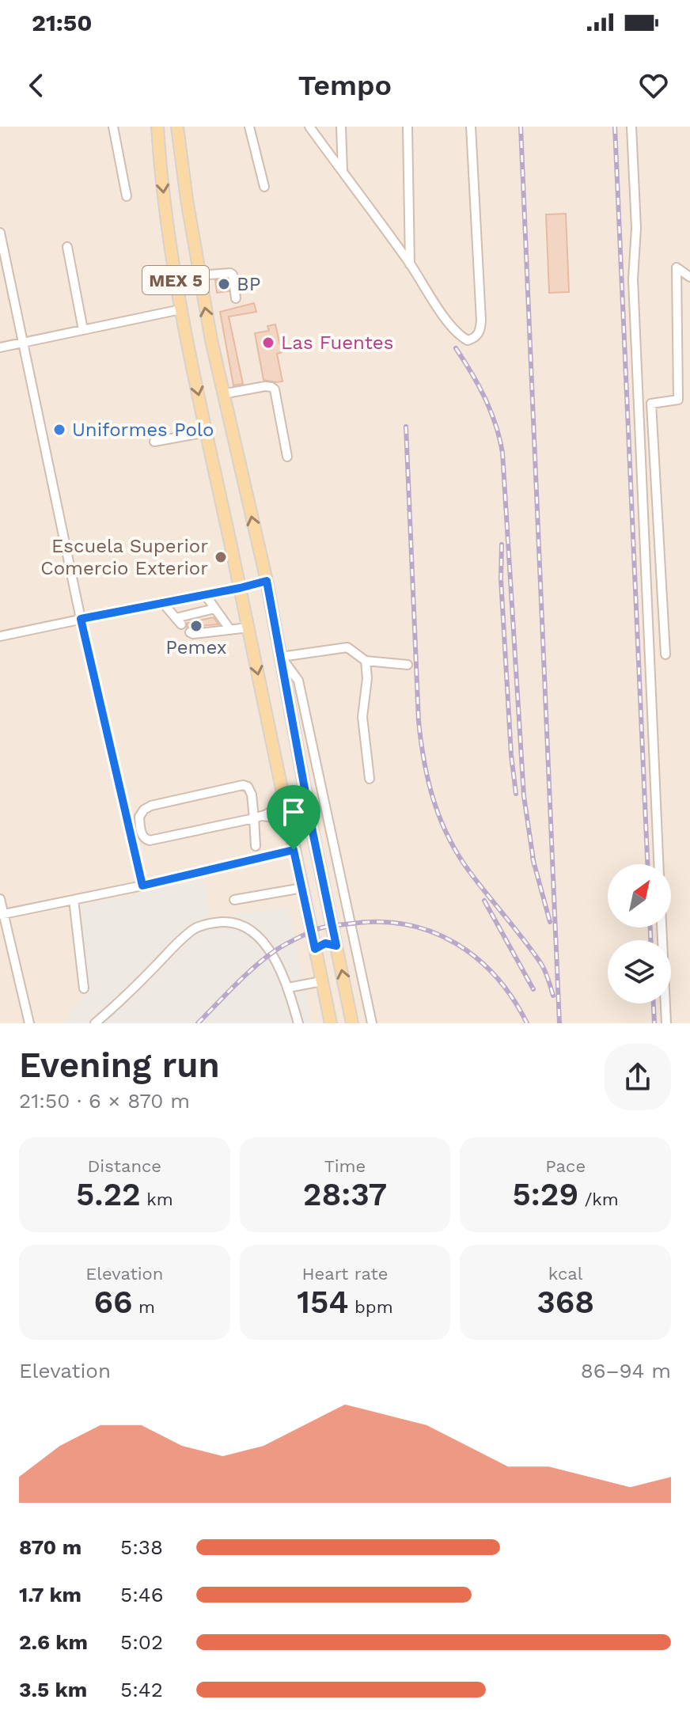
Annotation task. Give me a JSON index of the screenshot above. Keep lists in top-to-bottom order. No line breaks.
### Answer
{"streets":{"main road":["MEX 5"]},"places":["BP","Las Fuentes","Uniformes Polo","Escuela Superior Comercio Exterior","Pemex"],"north":"top right","page":{"status":"21:50","header":"Tempo","heading":["Evening run","21:50 · 6 × 870 m"],"stats":[["Distance","5.22 km"],["Time","28:37"],["Pace","5:29 /km"],["Elevation","66 m"],["Heart rate","154 bpm"],["kcal","368"]],"chart":["Elevation","86–94 m"],"list":[{"name":"870 m","note":"5:38"},{"name":"1.7 km","note":"5:46"},{"name":"2.6 km","note":"5:02"},{"name":"3.5 km","note":"5:42"}]}}
